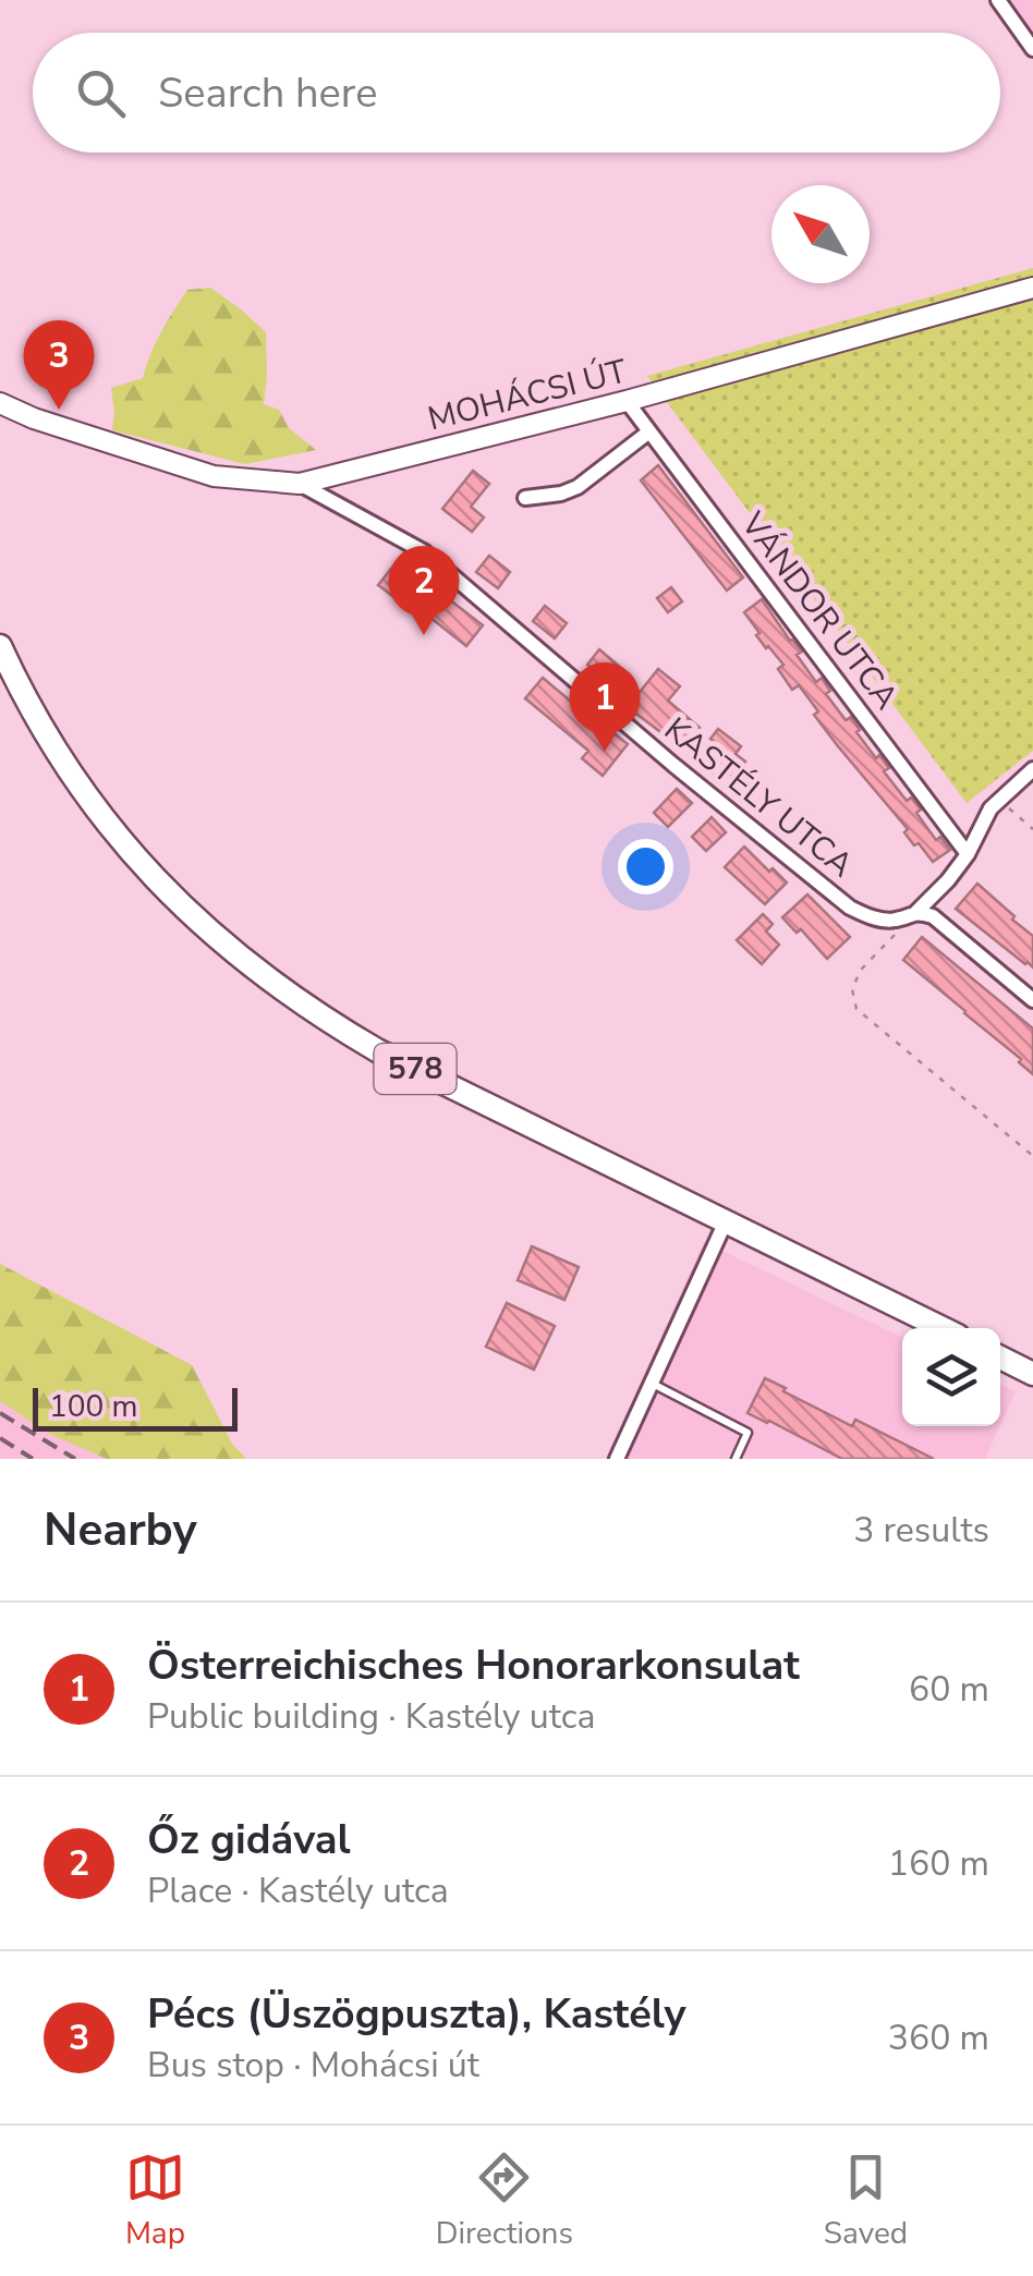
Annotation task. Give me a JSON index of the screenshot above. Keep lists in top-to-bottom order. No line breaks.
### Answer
{"streets":{"main road":["MOHÁCSI ÚT","578"],"street":["VÁNDOR UTCA","KASTÉLY UTCA"]},"crossings":[["MOHÁCSI ÚT","VÁNDOR UTCA"],["MOHÁCSI ÚT","KASTÉLY UTCA"]],"scale_bar":"100 m","north":"top left","page":{"search":"Search here","pins":["3","2","1"],"scale":"100 m","heading":["Nearby","3 results"],"list":[{"mark":"1","name":"Österreichisches Honorarkonsulat","note":"Public building · Kastély utca","value":"60 m"},{"mark":"2","name":"Őz gidával","note":"Place · Kastély utca","value":"160 m"},{"mark":"3","name":"Pécs (Üszögpuszta), Kastély","note":"Bus stop · Mohácsi út","value":"360 m"}],"nav":["Map","Directions","Saved"]}}
